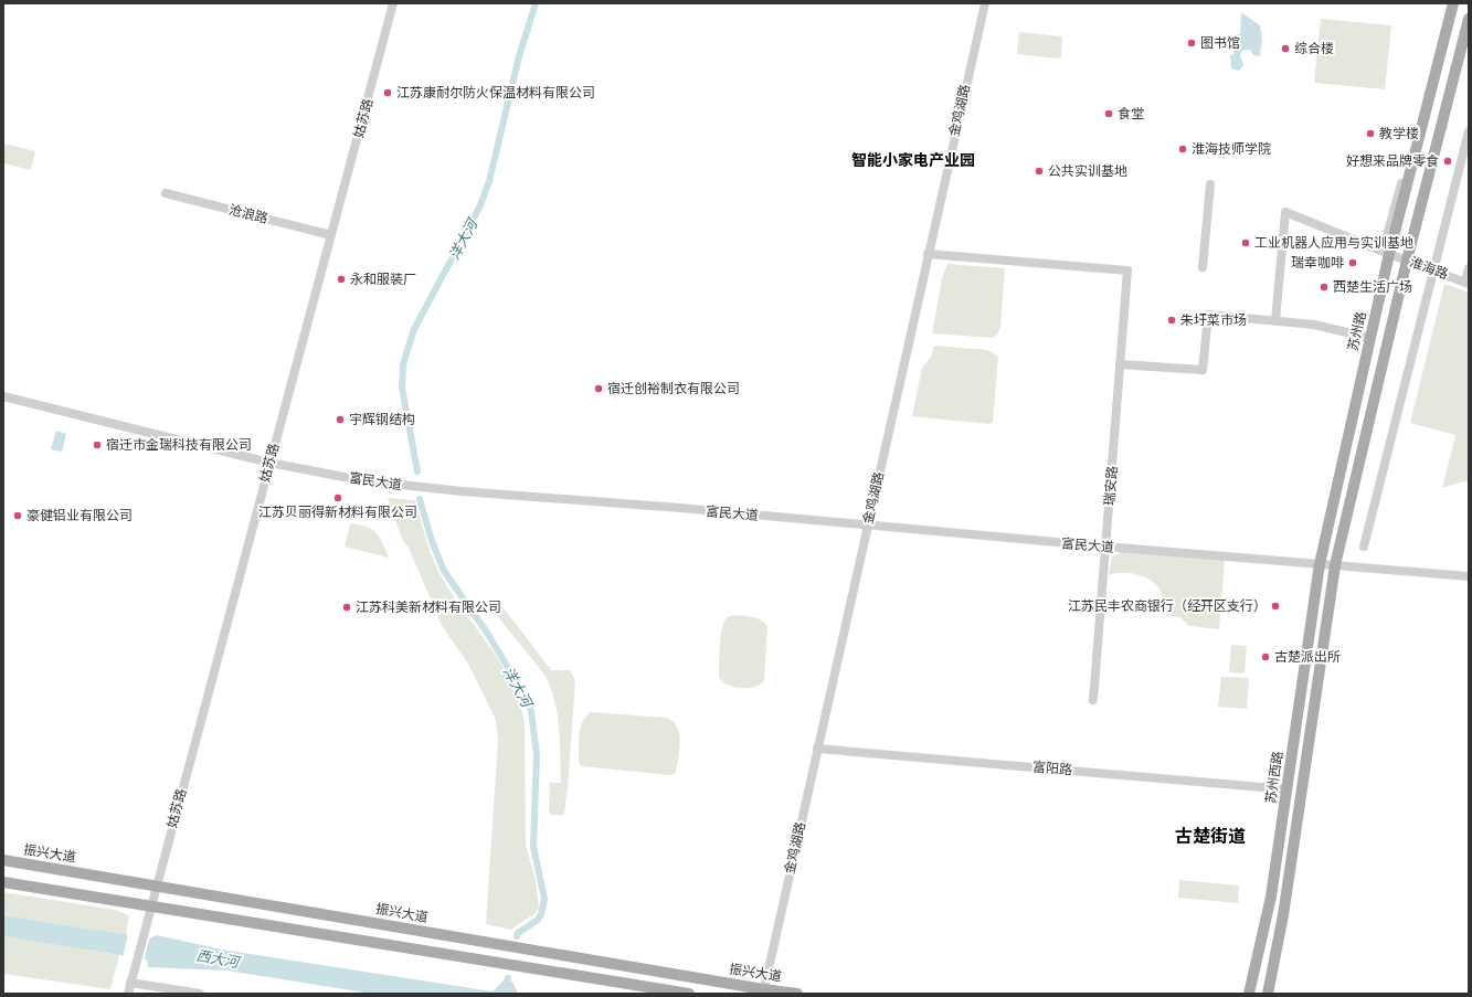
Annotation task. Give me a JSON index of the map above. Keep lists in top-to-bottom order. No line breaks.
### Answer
{"streets":{"main road":["苏州路","苏州西路","振兴大道"],"street":["金鸡湖路","姑苏路","沧浪路","淮海路","富民大道","瑞安路","富阳路"]},"crossings":[["金鸡湖路","富民大道"],["金鸡湖路","瑞安路"],["金鸡湖路","富阳路"],["金鸡湖路","振兴大道"],["姑苏路","沧浪路"],["姑苏路","富民大道"],["姑苏路","振兴大道"],["淮海路","苏州路"],["苏州路","富民大道"],["苏州路","苏州西路"],["富民大道","瑞安路"],["富民大道","苏州西路"],["富阳路","苏州西路"]],"districts":["智能小家电产业园","古楚街道"],"water":["洋大河","西大河"],"places":["图书馆","综合楼","江苏康耐尔防火保温材料有限公司","食堂","教学楼","淮海技师学院","好想来品牌零食","公共实训基地","工业机器人应用与实训基地","瑞幸咖啡","永和服装厂","西楚生活广场","朱圩菜市场","宿迁创裕制衣有限公司","宇辉钢结构","宿迁市金瑞科技有限公司","江苏贝丽得新材料有限公司","豪健铝业有限公司","江苏民丰农商银行（经开区支行）","江苏科美新材料有限公司","古楚派出所"]}
